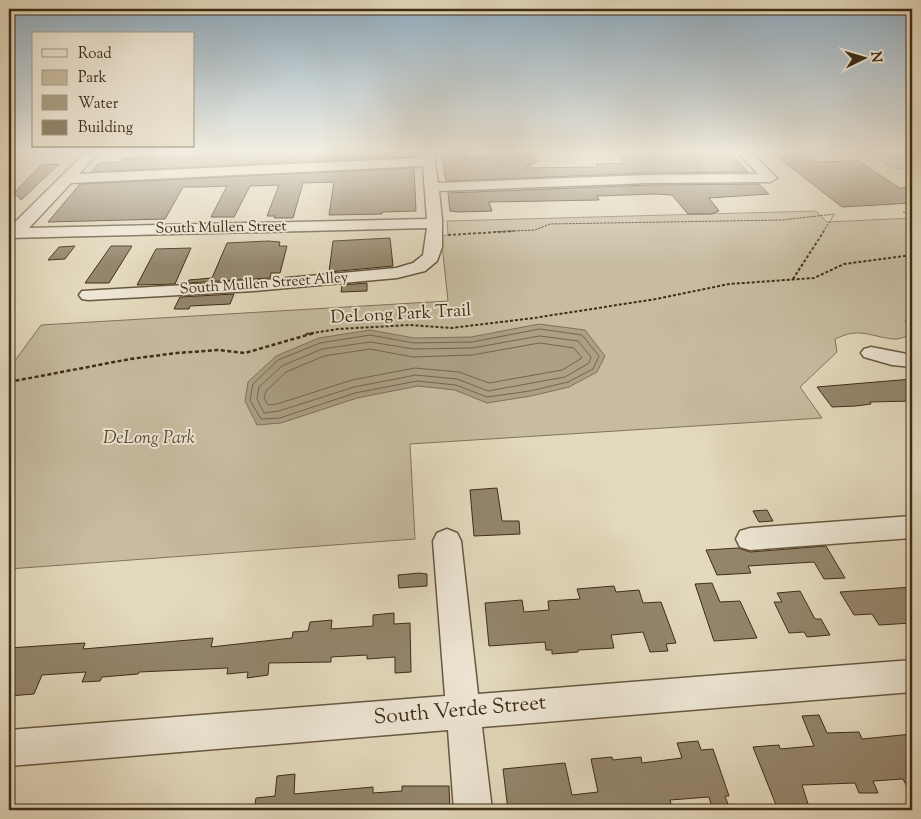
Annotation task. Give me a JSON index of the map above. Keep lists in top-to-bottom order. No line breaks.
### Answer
{"streets":{"street":["South Mullen Street","South Mullen Street Alley","South Verde Street"],"path":["DeLong Park Trail"]},"crossings":[["South Mullen Street","South Mullen Street Alley"]],"parks":["DeLong Park"],"legend":["Road","Park","Water","Building"],"north":"right"}
